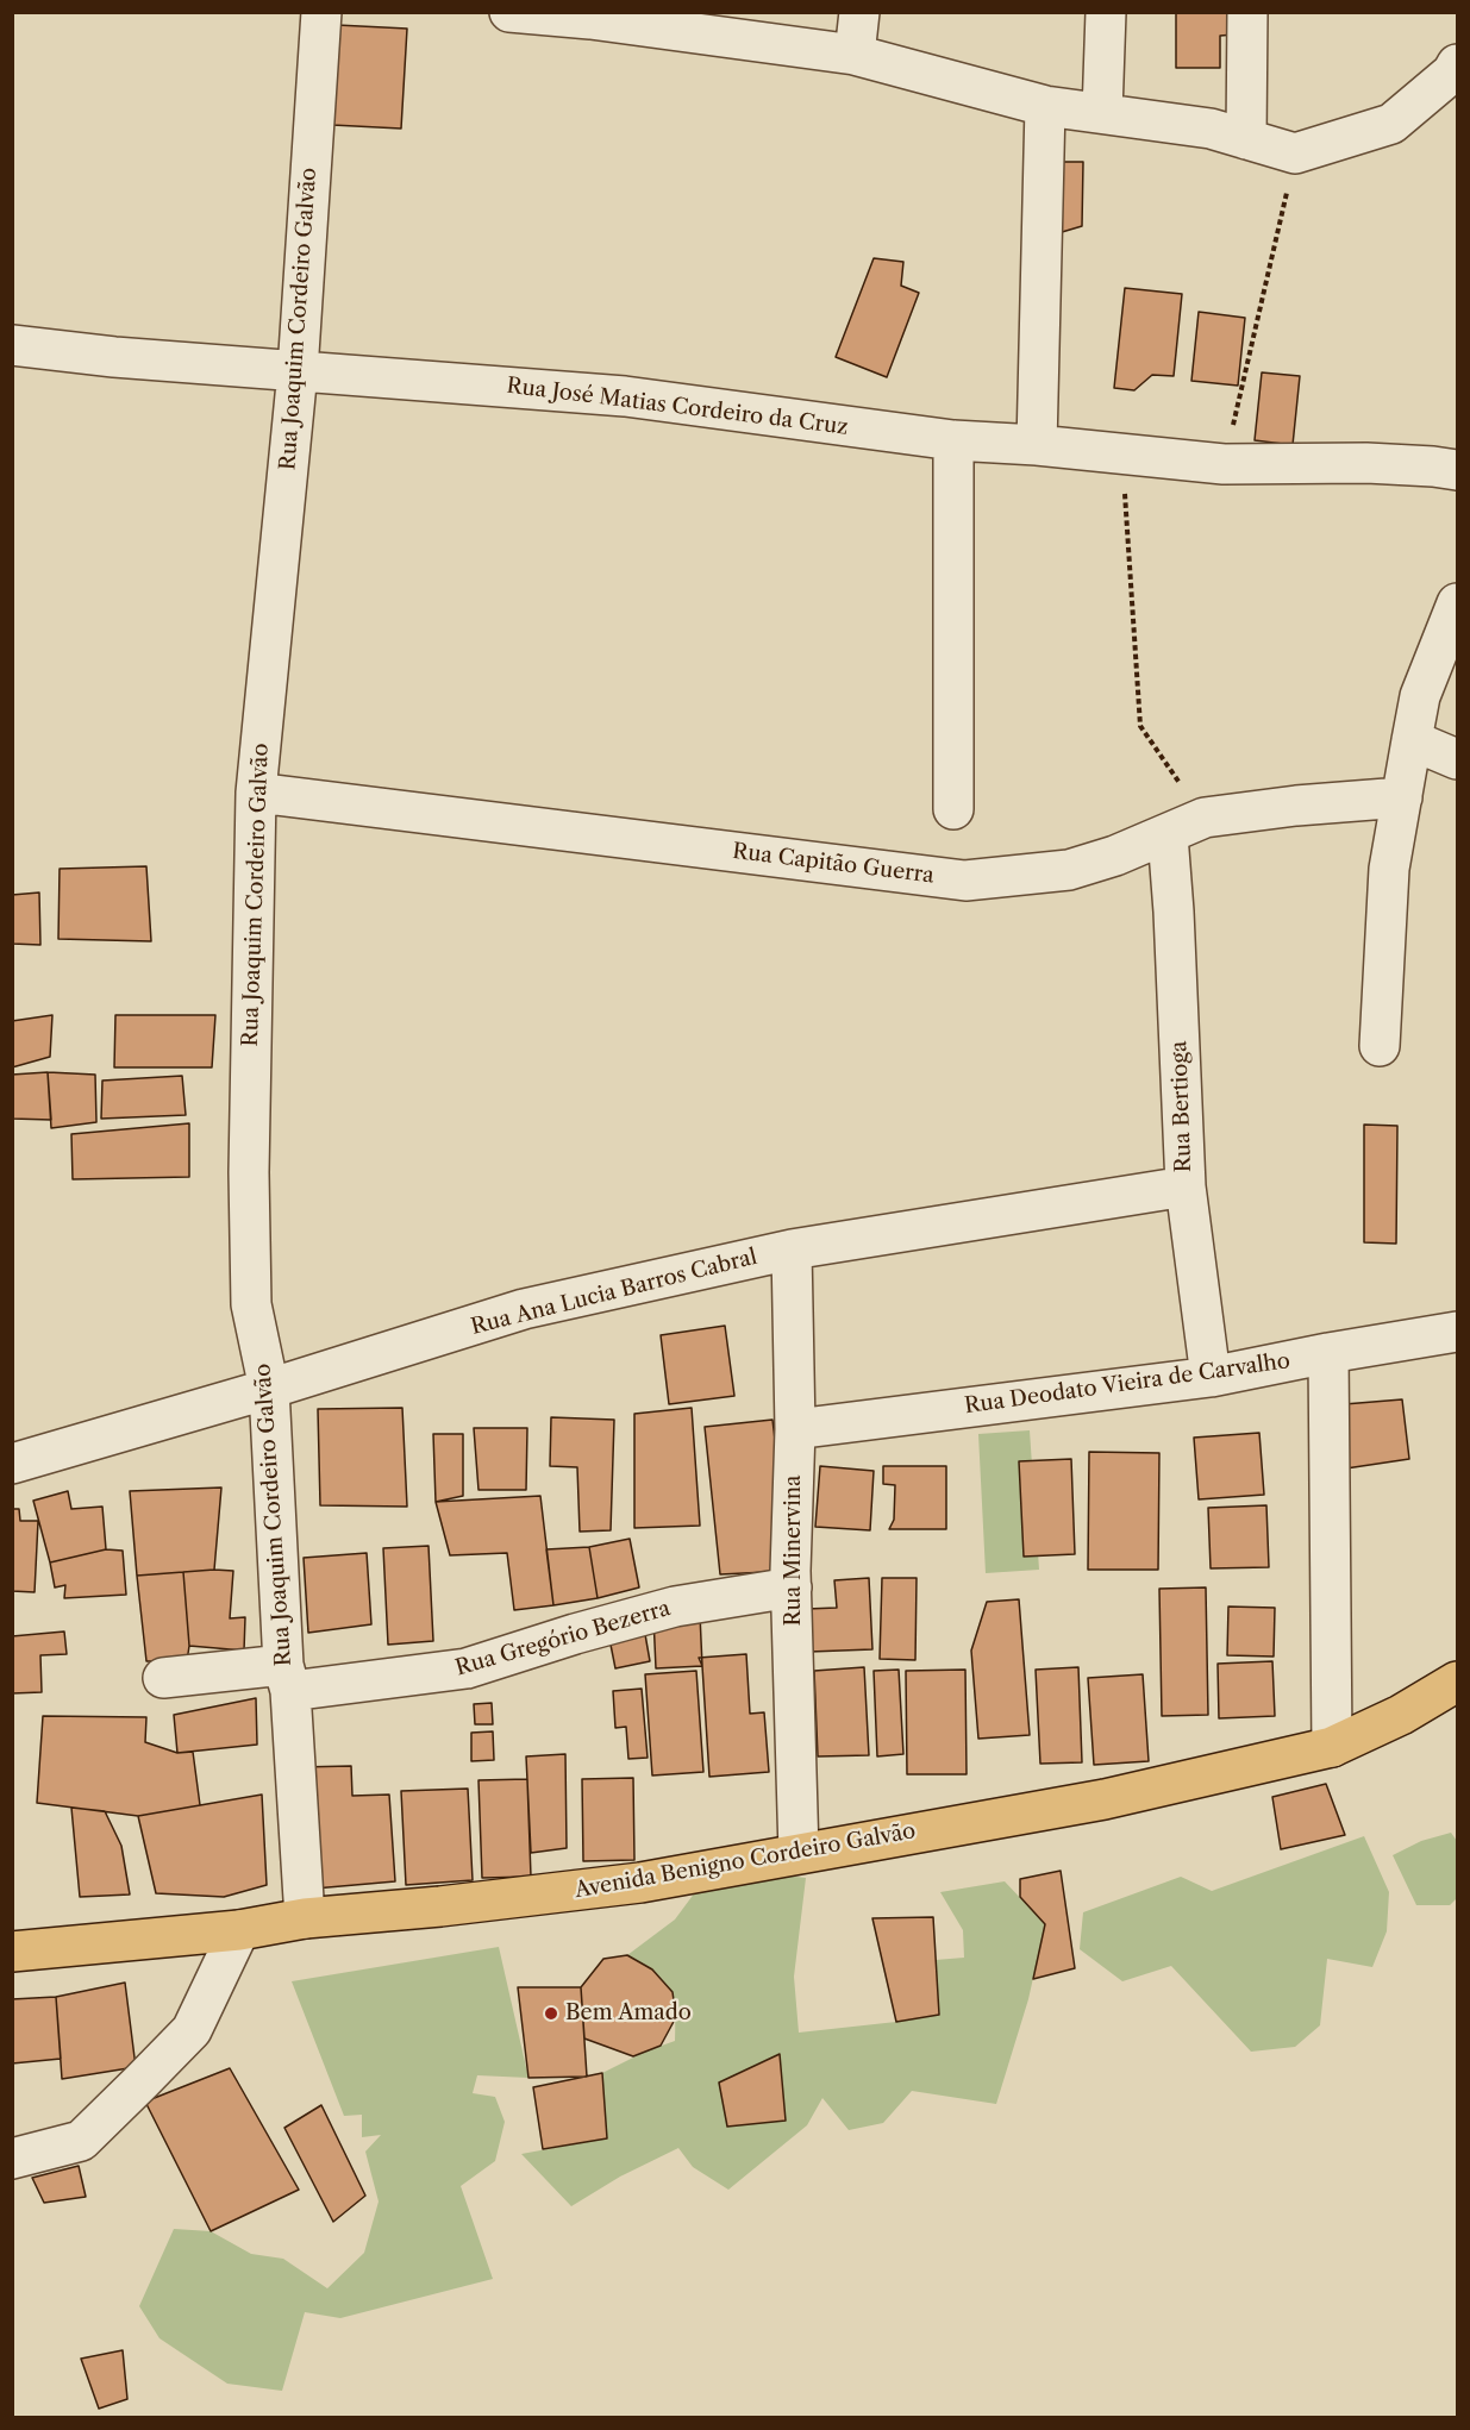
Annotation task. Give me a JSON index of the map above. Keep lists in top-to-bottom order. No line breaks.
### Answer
{"streets":{"main road":["Avenida Benigno Cordeiro Galvão"],"street":["Rua Joaquim Cordeiro Galvão","Rua José Matias Cordeiro da Cruz","Rua Capitão Guerra","Rua Bertioga","Rua Ana Lucia Barros Cabral","Rua Deodato Vieira de Carvalho","Rua Minervina","Rua Gregório Bezerra"]},"crossings":[["Rua Joaquim Cordeiro Galvão","Rua José Matias Cordeiro da Cruz"],["Rua Joaquim Cordeiro Galvão","Rua Capitão Guerra"],["Rua Joaquim Cordeiro Galvão","Rua Ana Lucia Barros Cabral"],["Rua Joaquim Cordeiro Galvão","Rua Gregório Bezerra"],["Rua Joaquim Cordeiro Galvão","Avenida Benigno Cordeiro Galvão"],["Rua Capitão Guerra","Rua Bertioga"],["Rua Bertioga","Rua Ana Lucia Barros Cabral"],["Rua Bertioga","Rua Deodato Vieira de Carvalho"],["Rua Ana Lucia Barros Cabral","Rua Minervina"],["Rua Deodato Vieira de Carvalho","Rua Minervina"],["Rua Minervina","Rua Gregório Bezerra"],["Rua Minervina","Avenida Benigno Cordeiro Galvão"]],"places":["Bem Amado"]}
